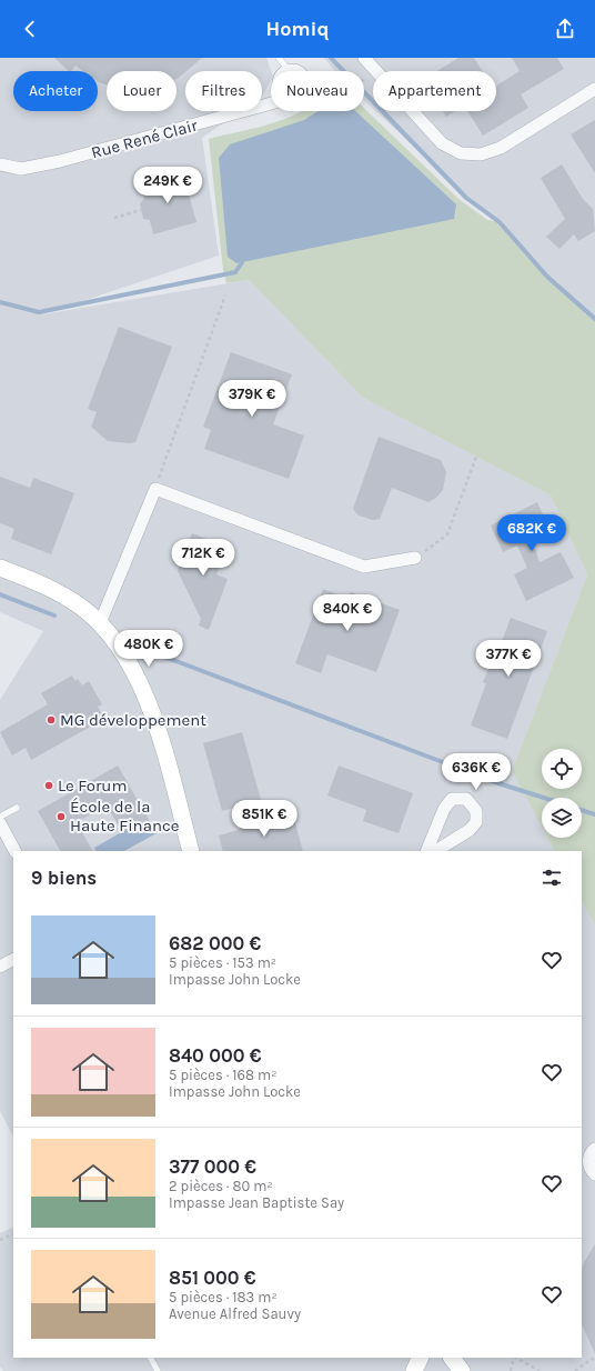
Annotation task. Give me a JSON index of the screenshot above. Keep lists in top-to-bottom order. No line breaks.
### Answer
{"streets":{"street":["Rue René Clair"]},"places":["MG développement","Le Forum","École de la Haute Finance"],"page":{"header":"Homiq","chip":["Acheter","Louer","Filtres","Nouveau","Appartement"],"price":["249K €","379K €","682K €","712K €","840K €","480K €","377K €","636K €","851K €"],"heading":"9 biens","list":[{"name":"682 000 €","note":"5 pièces · 153 m² · Impasse John Locke"},{"name":"840 000 €","note":"5 pièces · 168 m² · Impasse John Locke"},{"name":"377 000 €","note":"2 pièces · 80 m² · Impasse Jean Baptiste Say"},{"name":"851 000 €","note":"5 pièces · 183 m² · Avenue Alfred Sauvy"}]}}
